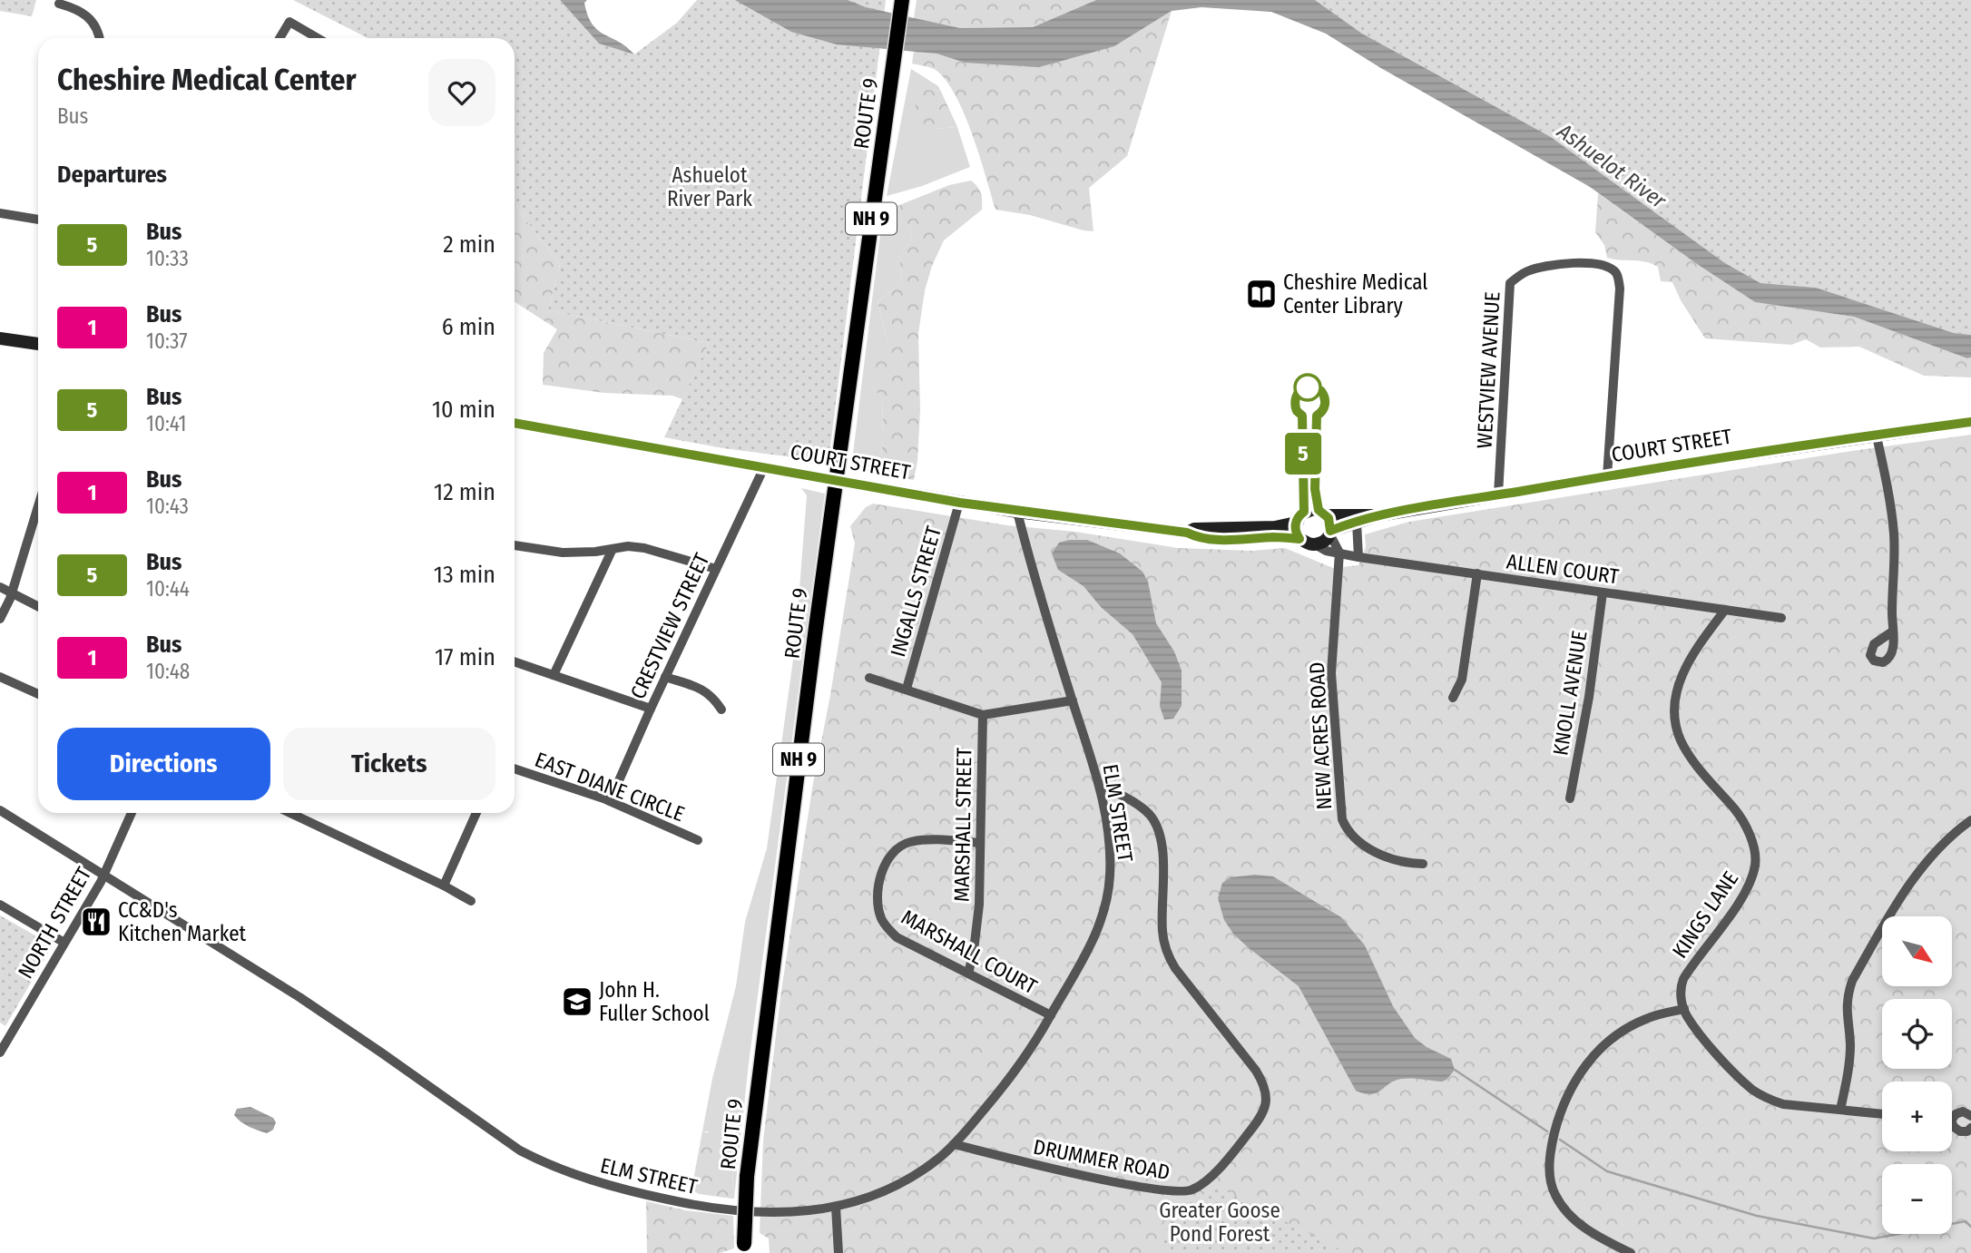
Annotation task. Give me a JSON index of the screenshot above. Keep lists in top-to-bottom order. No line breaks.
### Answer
{"streets":{"highway":["ROUTE 9","NH 9"],"main road":["COURT STREET"],"street":["WESTVIEW AVENUE","ALLEN COURT","INGALLS STREET","CRESTVIEW STREET","KNOLL AVENUE","NEW ACRES ROAD","EAST DIANE CIRCLE","ELM STREET","MARSHALL STREET","KINGS LANE","NORTH STREET","MARSHALL COURT","DRUMMER ROAD"]},"crossings":[["WESTVIEW AVENUE","COURT STREET"],["COURT STREET","ALLEN COURT"],["COURT STREET","INGALLS STREET"],["COURT STREET","CRESTVIEW STREET"],["COURT STREET","ELM STREET"],["ALLEN COURT","KNOLL AVENUE"],["ALLEN COURT","NEW ACRES ROAD"],["ALLEN COURT","KINGS LANE"],["CRESTVIEW STREET","EAST DIANE CIRCLE"],["ELM STREET","NORTH STREET"],["ELM STREET","MARSHALL COURT"],["ELM STREET","DRUMMER ROAD"],["MARSHALL STREET","MARSHALL COURT"]],"water":["Ashuelot River"],"parks":["Ashuelot River Park","Greater Goose Pond Forest"],"places":{"library":["Cheshire Medical Center Library"],"restaurant":["CC&D's Kitchen Market"],"school or university":["John H. Fuller School"]},"lines":["bus line 5"],"north":"bottom right","page":{"on_map":"5","heading":[["Cheshire Medical Center","Bus"],"Departures"],"list":[{"mark":"5","name":"Bus","note":"10:33","value":"2 min"},{"mark":"1","name":"Bus","note":"10:37","value":"6 min"},{"mark":"5","name":"Bus","note":"10:41","value":"10 min"},{"mark":"1","name":"Bus","note":"10:43","value":"12 min"},{"mark":"5","name":"Bus","note":"10:44","value":"13 min"},{"mark":"1","name":"Bus","note":"10:48","value":"17 min"}],"buttons":["Directions","Tickets"],"map_buttons":["+","−"]}}
